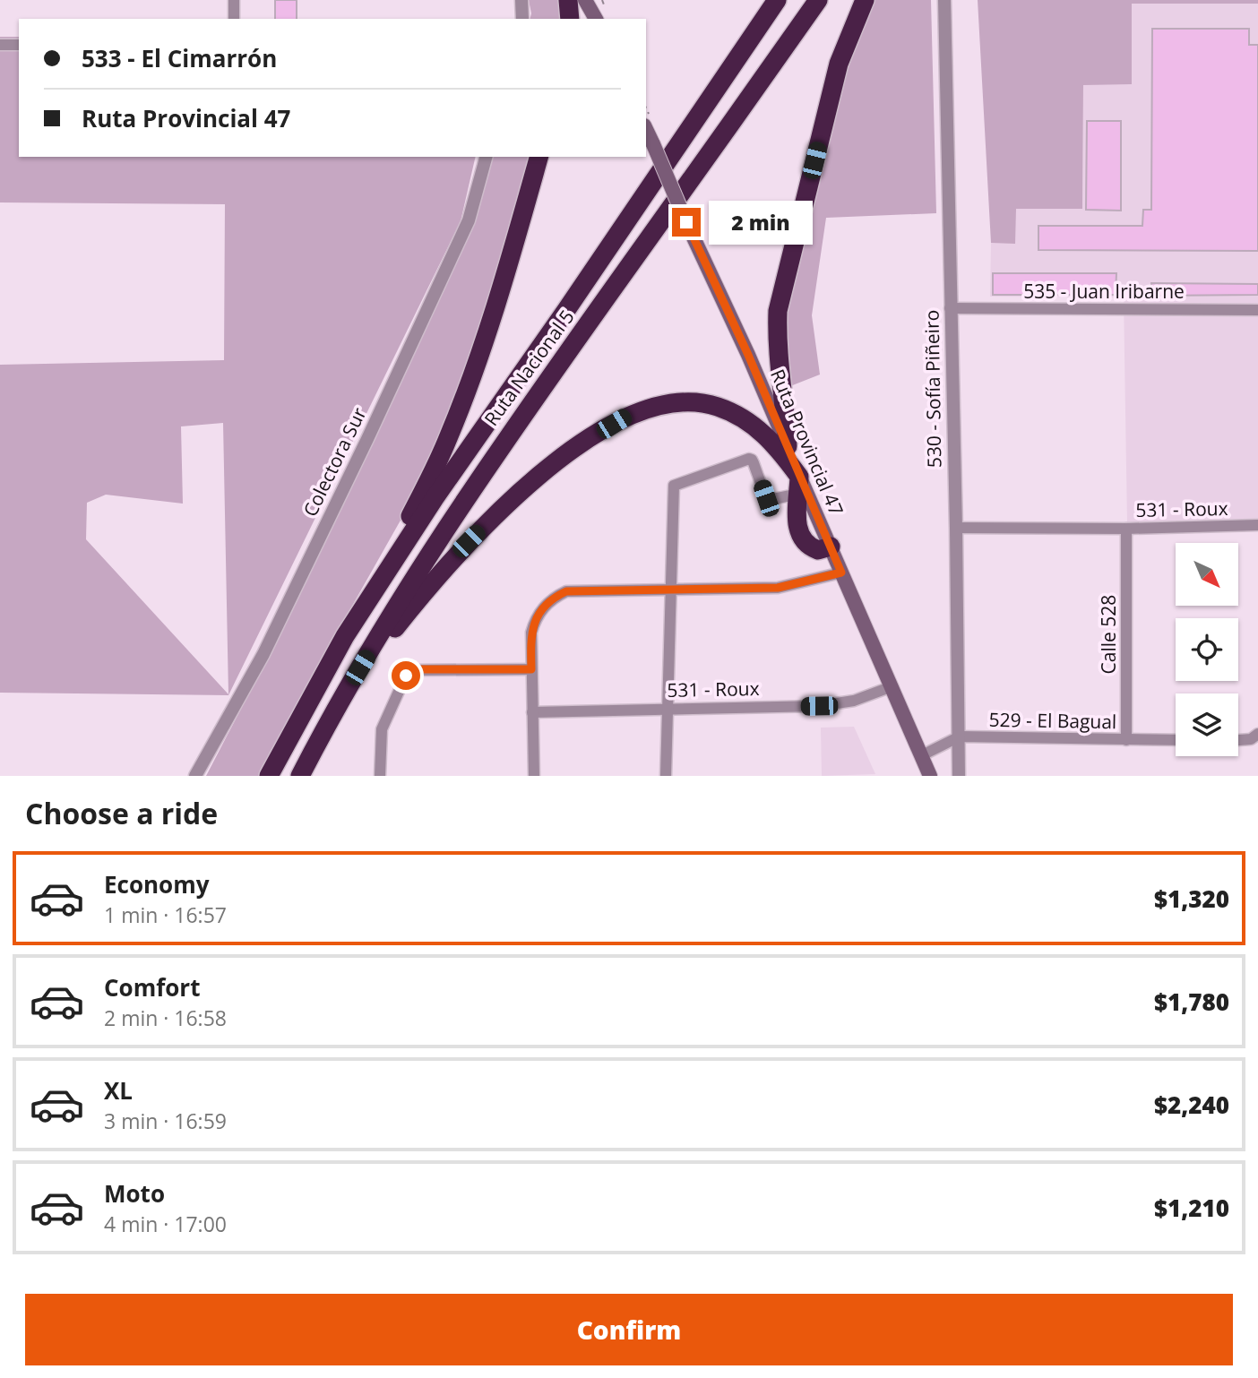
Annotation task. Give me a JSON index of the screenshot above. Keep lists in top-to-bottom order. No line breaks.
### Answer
{"streets":{"highway":["Ruta Nacional 5"],"main road":["Ruta Provincial 47"],"street":["535 - Juan Iribarne","530 - Sofía Piñeiro","Colectora Sur","531 - Roux","Calle 528","529 - El Bagual"]},"crossings":[["535 - Juan Iribarne","530 - Sofía Piñeiro"],["530 - Sofía Piñeiro","531 - Roux"],["530 - Sofía Piñeiro","529 - El Bagual"],["Ruta Provincial 47","531 - Roux"],["Ruta Provincial 47","529 - El Bagual"],["531 - Roux","Calle 528"],["Calle 528","529 - El Bagual"]],"north":"bottom right","page":{"banner":["533 - El Cimarrón","Ruta Provincial 47"],"bubble":"2 min","heading":"Choose a ride","list":[{"name":"Economy","note":"1 min · 16:57","value":"$1,320"},{"name":"Comfort","note":"2 min · 16:58","value":"$1,780"},{"name":"XL","note":"3 min · 16:59","value":"$2,240"},{"name":"Moto","note":"4 min · 17:00","value":"$1,210"}],"buttons":"Confirm"}}
